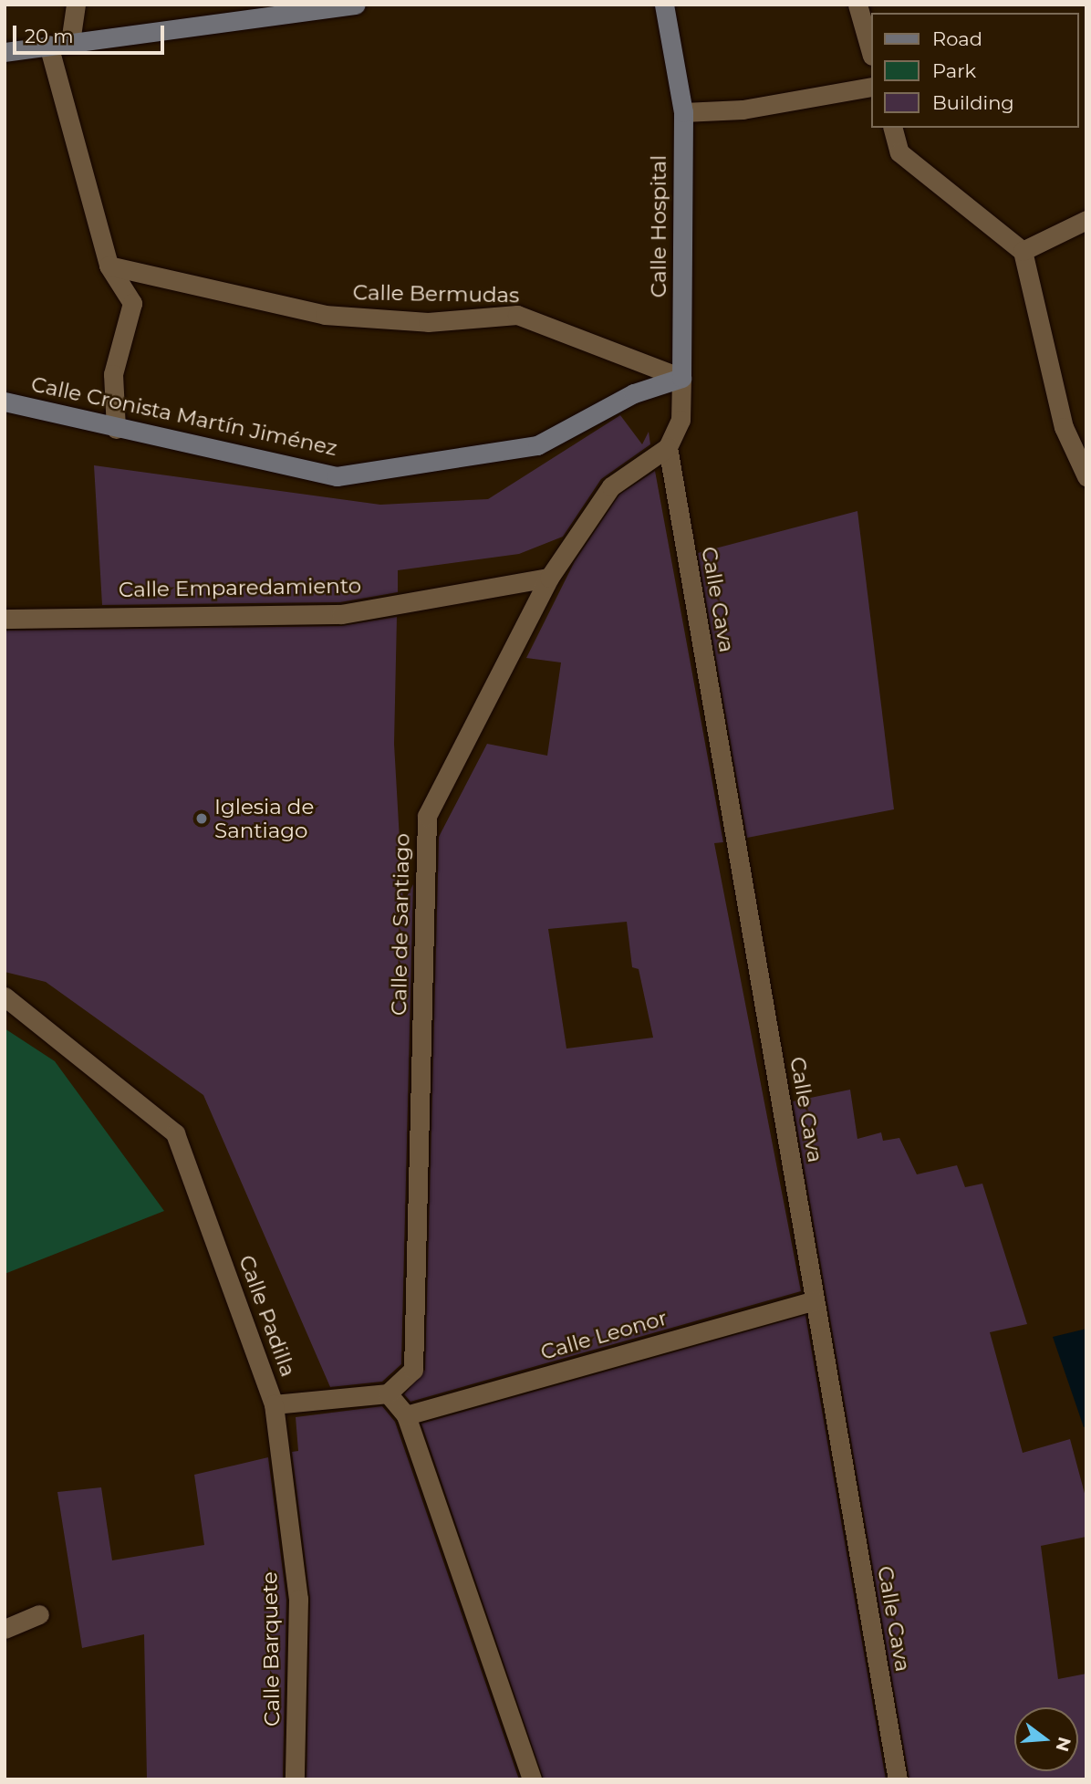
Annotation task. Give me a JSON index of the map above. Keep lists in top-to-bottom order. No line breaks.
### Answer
{"streets":{"street":["Calle Hospital","Calle Bermudas","Calle Cronista Martín Jiménez","Calle Emparedamiento","Calle Cava","Calle de Santiago","Calle Padilla","Calle Leonor","Calle Barquete"]},"crossings":[["Calle Hospital","Calle Bermudas"],["Calle Hospital","Calle Cronista Martín Jiménez"],["Calle Hospital","Calle Cava"],["Calle Hospital","Calle de Santiago"],["Calle Bermudas","Calle Cronista Martín Jiménez"],["Calle Emparedamiento","Calle de Santiago"],["Calle Cava","Calle de Santiago"],["Calle Cava","Calle Leonor"],["Calle de Santiago","Calle Padilla"],["Calle Padilla","Calle Barquete"]],"places":["Iglesia de Santiago"],"legend":["Road","Park","Building"],"scale_bar":"20 m","north":"right"}
